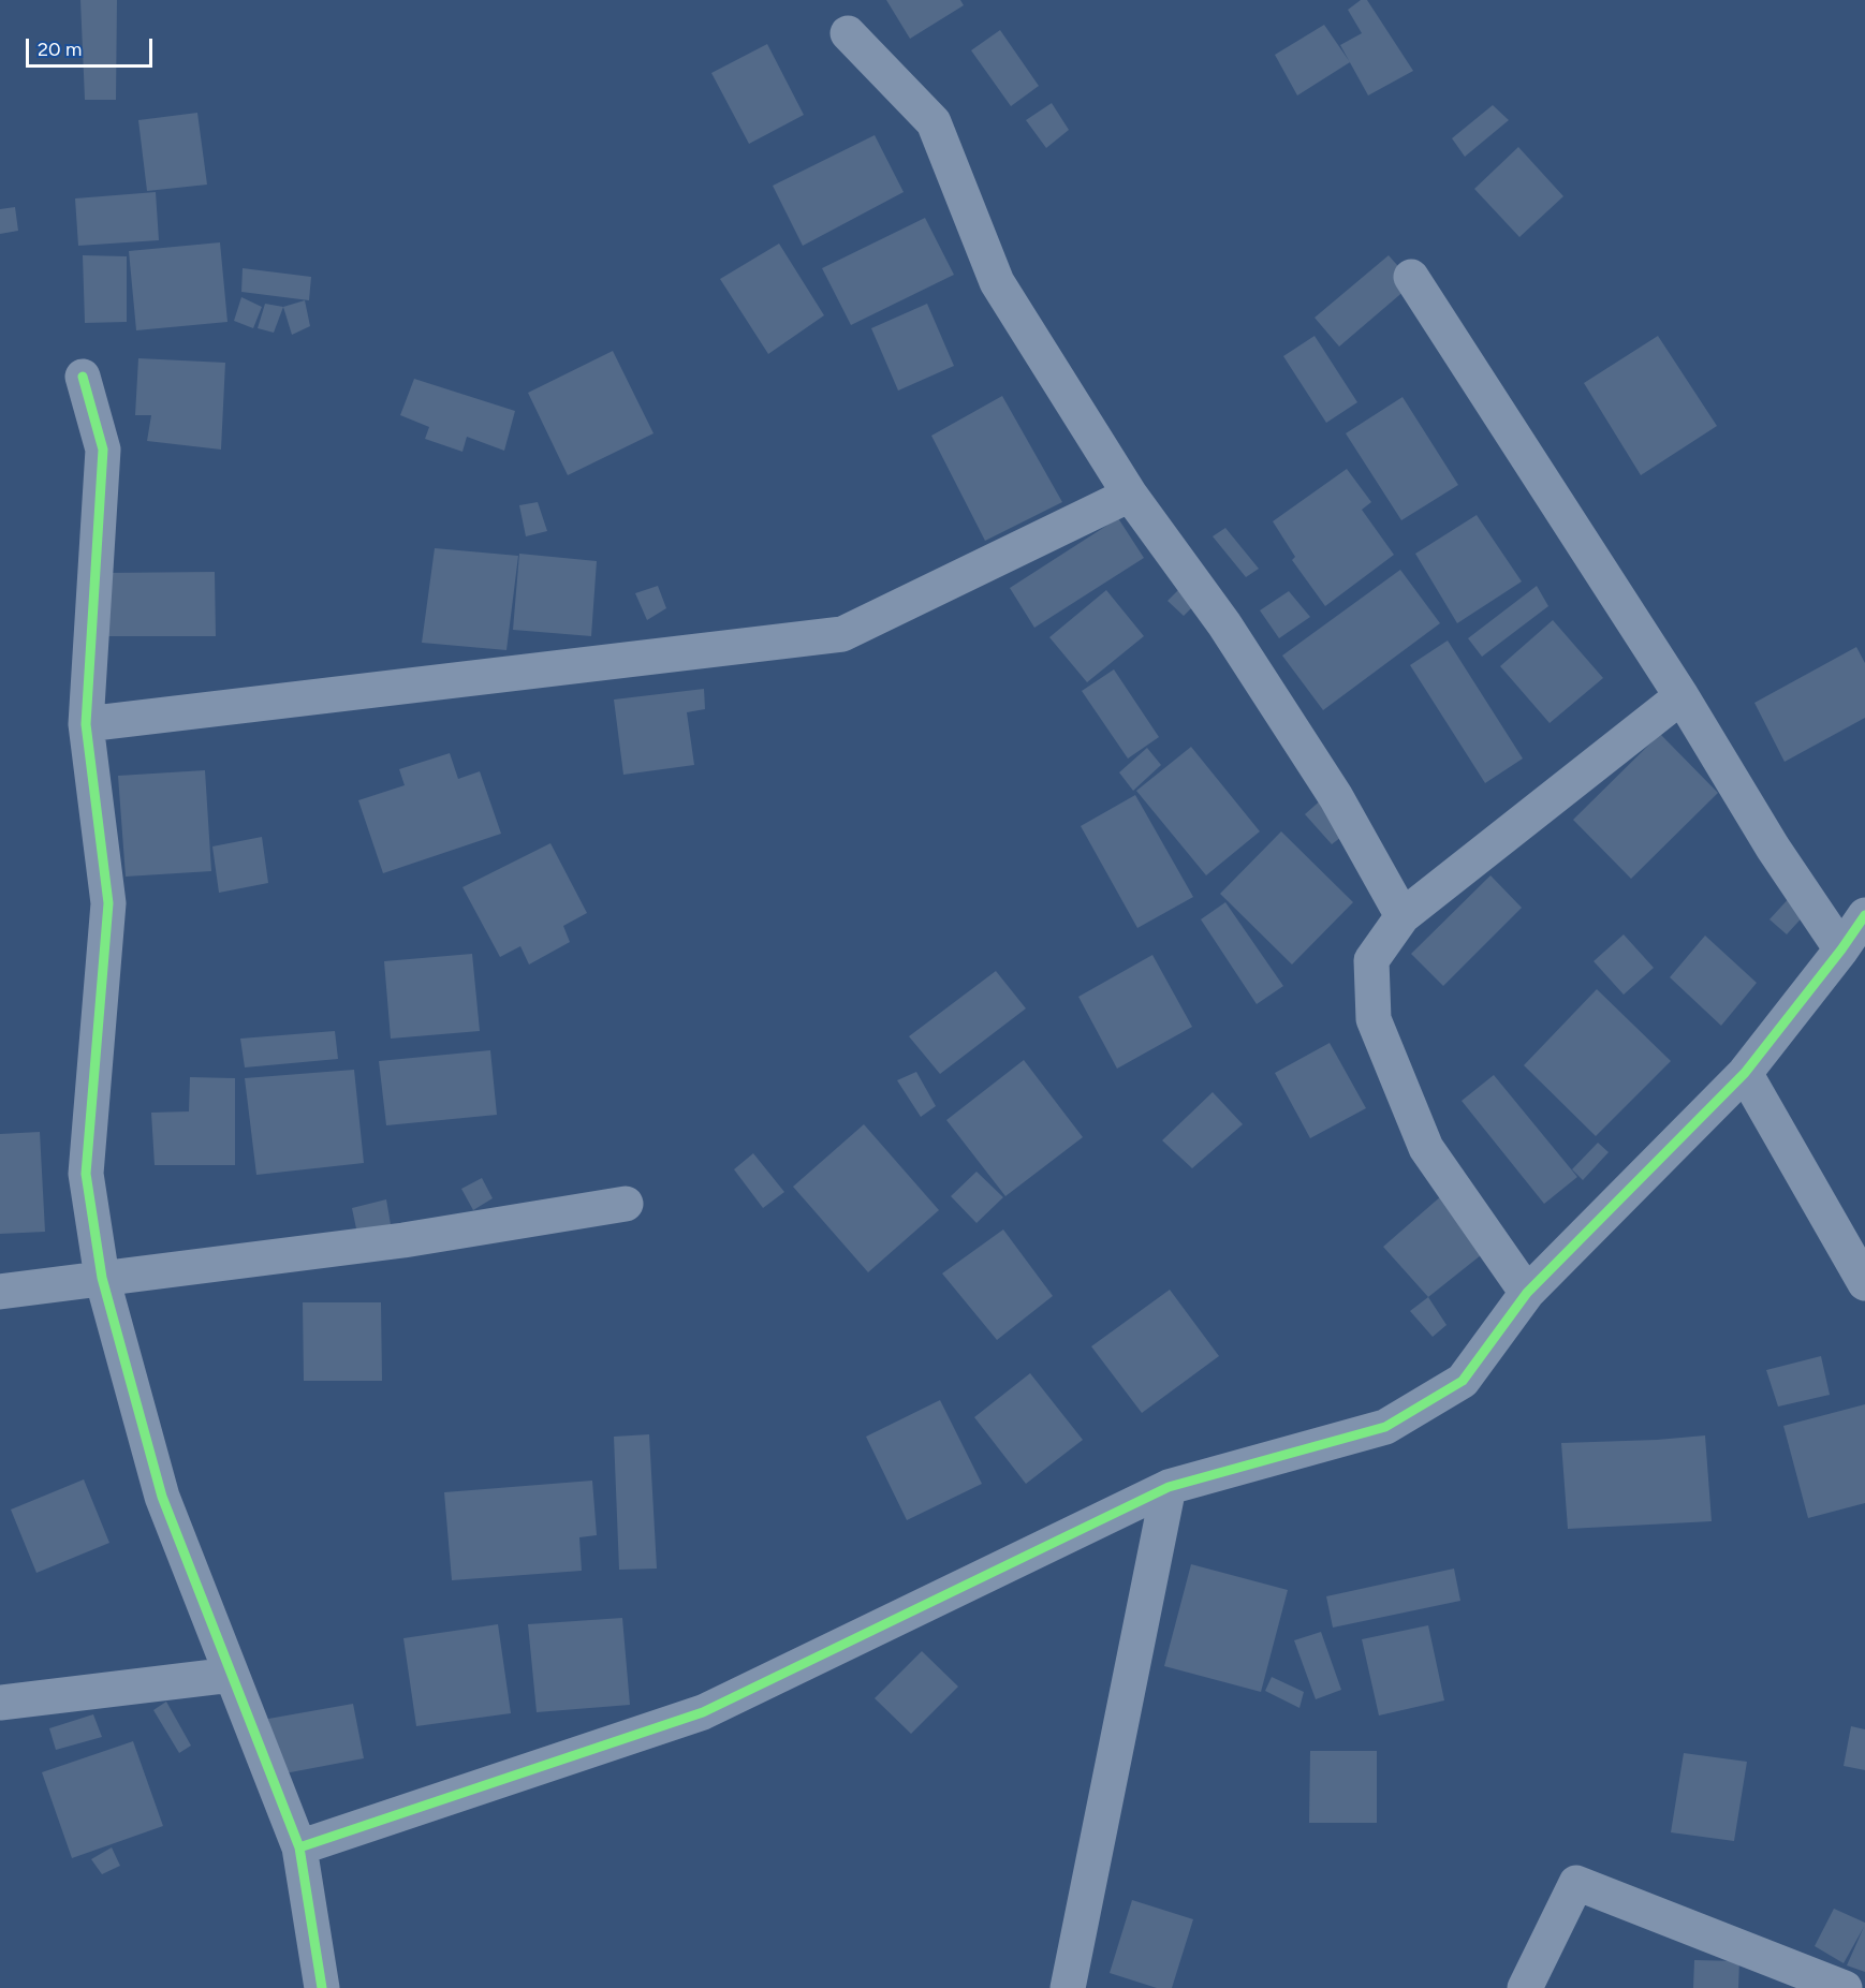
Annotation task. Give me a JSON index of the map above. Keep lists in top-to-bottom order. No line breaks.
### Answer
{"scale_bar":"20 m"}
